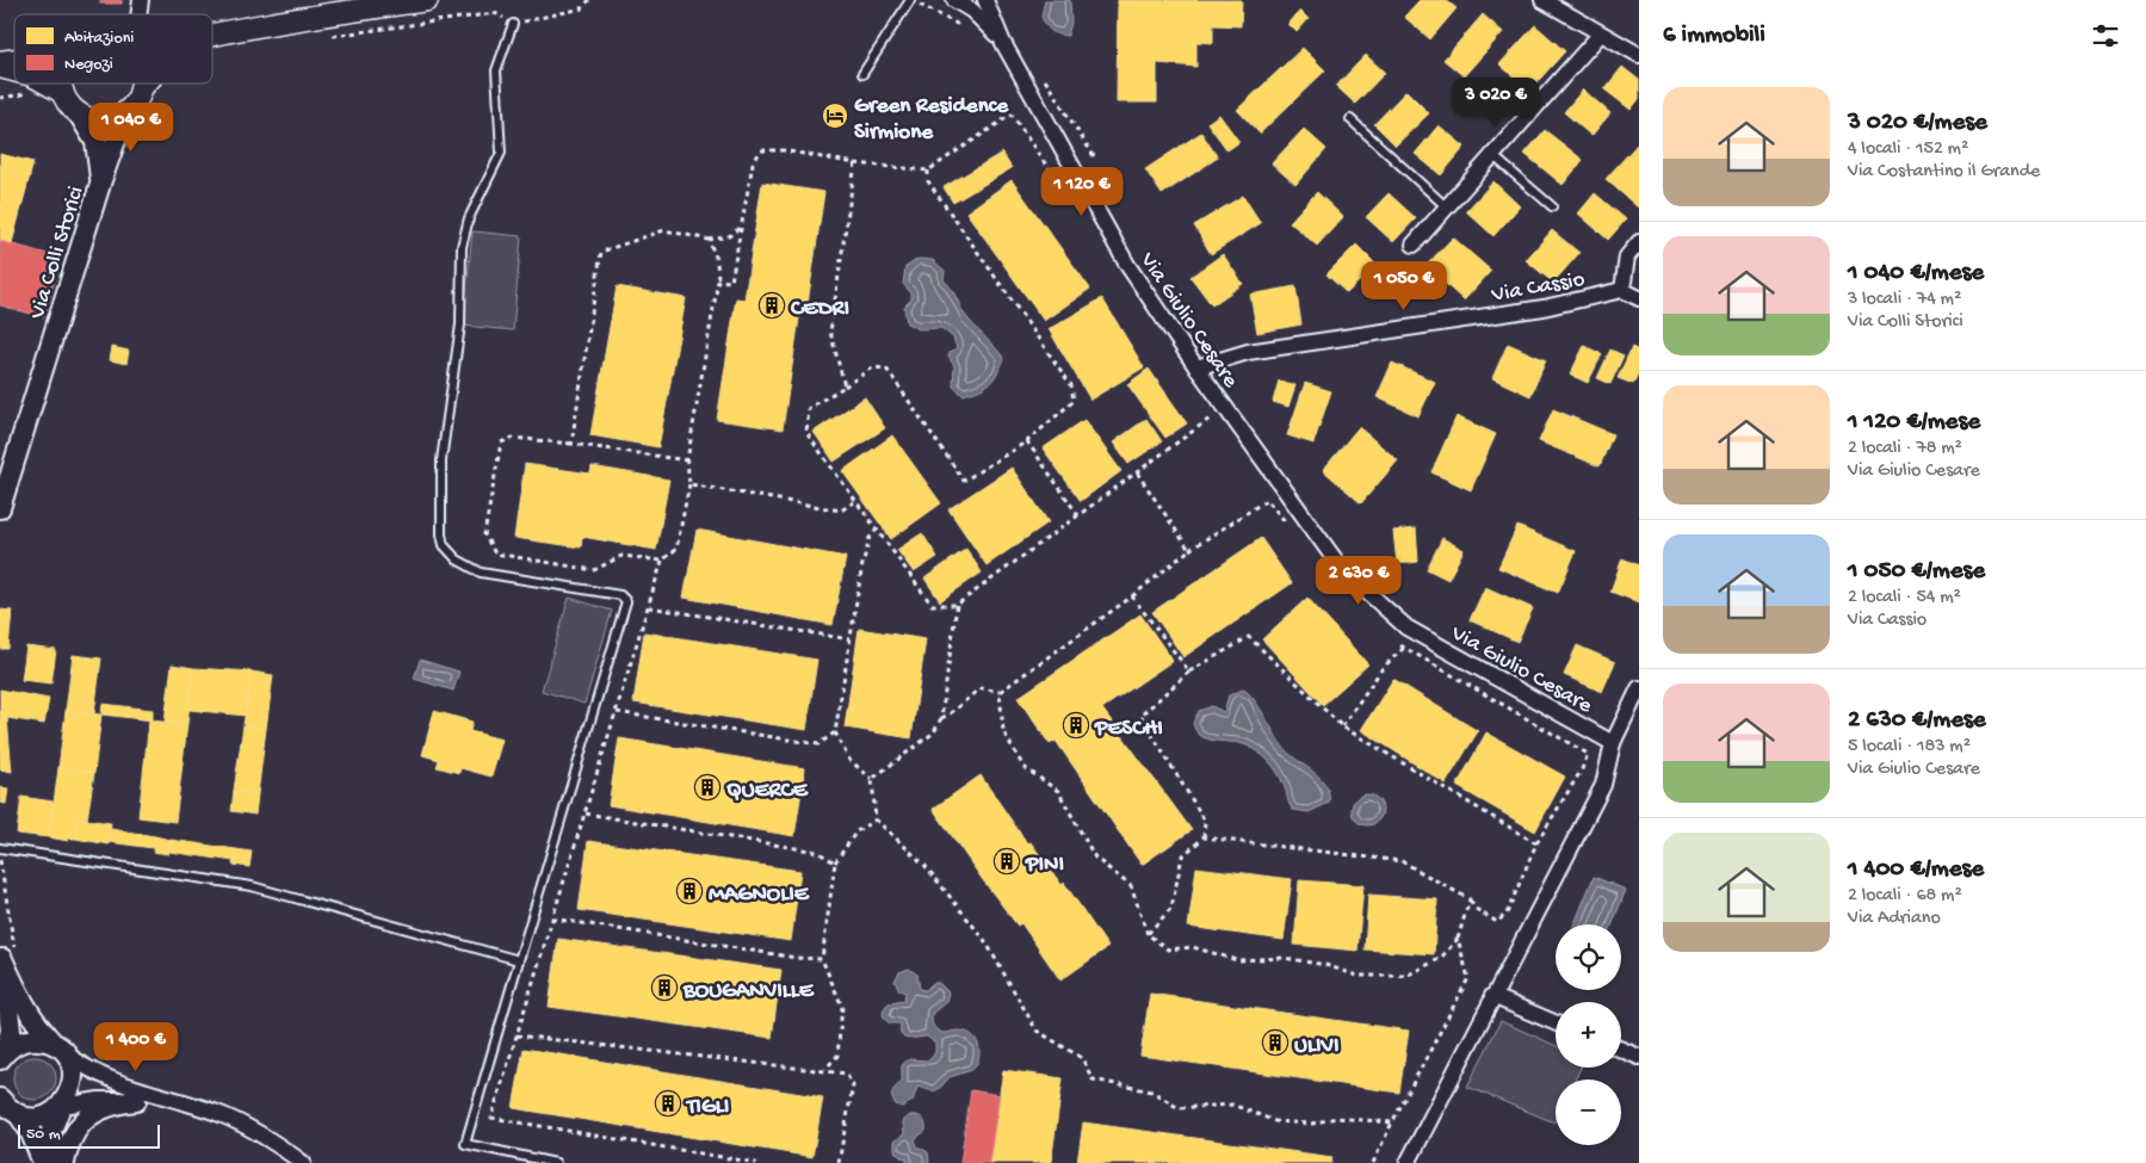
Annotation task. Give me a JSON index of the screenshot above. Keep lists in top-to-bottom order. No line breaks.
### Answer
{"streets":{"street":["Via Colli Storici","Via Cassio","Via Giulio Cesare"]},"crossings":[["Via Cassio","Via Giulio Cesare"]],"places":{"hotel":["Green Residence Sirmione"],"building":["CEDRI","PESCHI","QUERCE","PINI","MAGNOLIE","BOUGANVILLE","ULIVI","TIGLI"]},"legend":["Abitazioni","Negozi"],"scale_bar":"50 m","page":{"heading":"6 immobili","list":[{"name":"3 020 €/mese","note":"4 locali · 152 m² · Via Costantino il Grande"},{"name":"1 040 €/mese","note":"3 locali · 74 m² · Via Colli Storici"},{"name":"1 120 €/mese","note":"2 locali · 78 m² · Via Giulio Cesare"},{"name":"1 050 €/mese","note":"2 locali · 54 m² · Via Cassio"},{"name":"2 630 €/mese","note":"5 locali · 183 m² · Via Giulio Cesare"},{"name":"1 400 €/mese","note":"2 locali · 68 m² · Via Adriano"}],"price":["3 020 €","1 040 €","1 120 €","1 050 €","2 630 €","1 400 €"],"map_buttons":["+","−"],"scale":"50 m"}}
